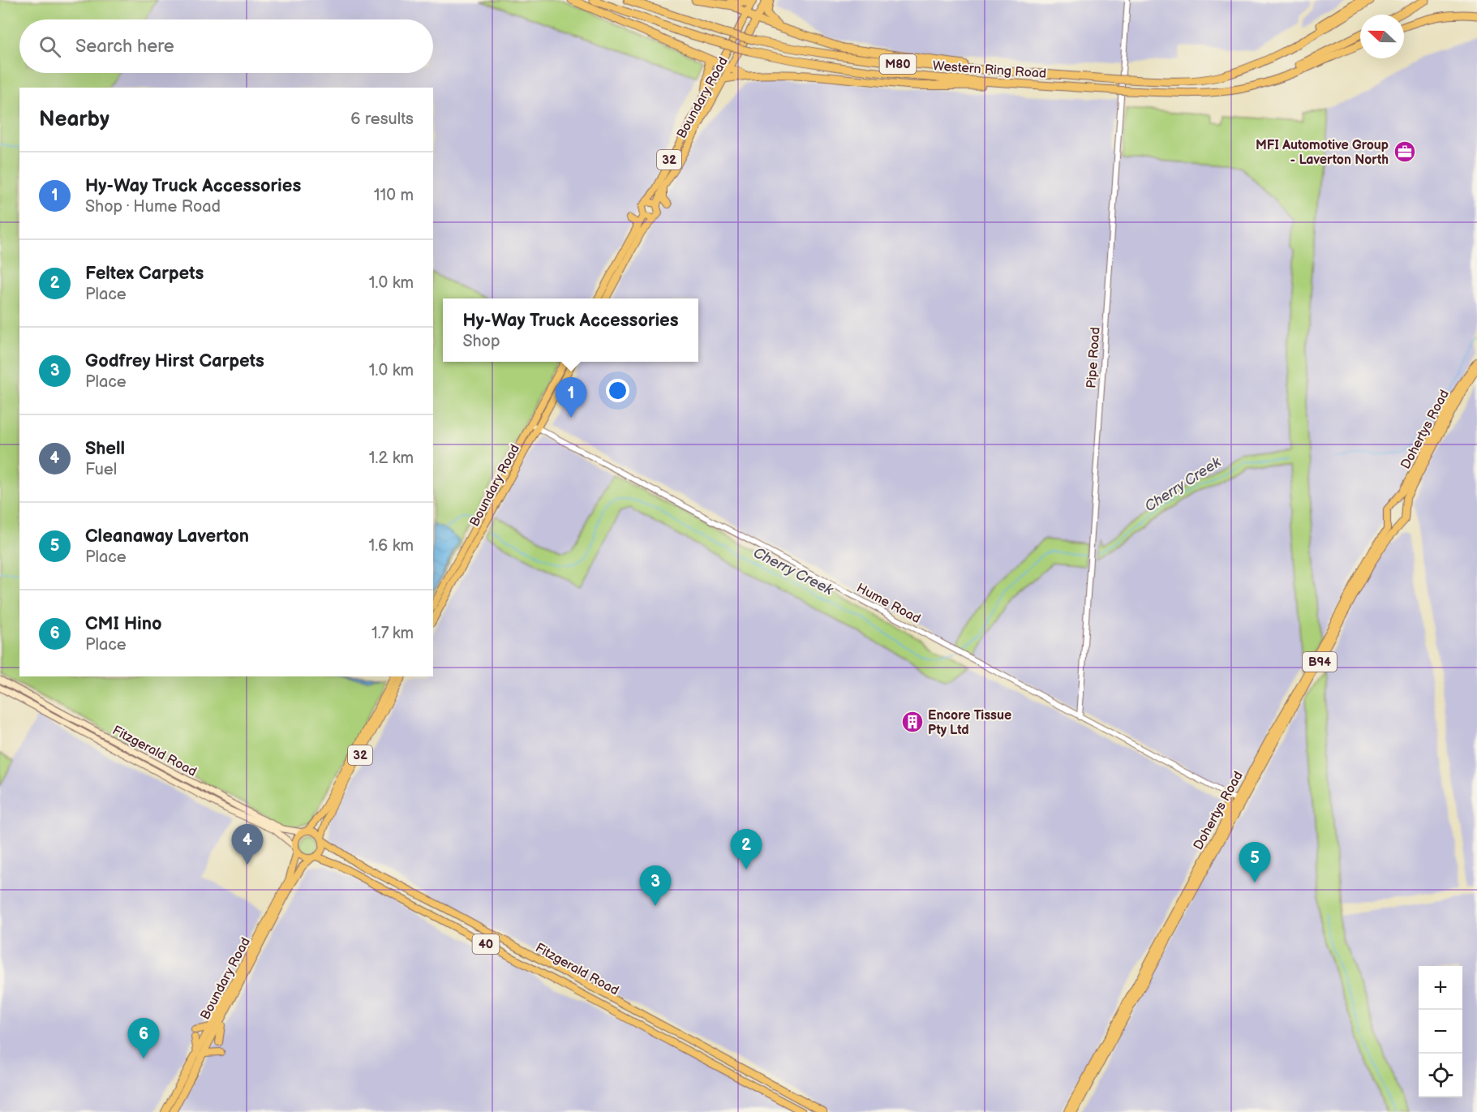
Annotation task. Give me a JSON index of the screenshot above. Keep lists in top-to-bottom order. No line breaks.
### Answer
{"streets":{"highway":["M80","Western Ring Road"],"main road":["Boundary Road","32","Dohertys Road","B94","Fitzgerald Road","40"],"street":["Pipe Road","Hume Road"]},"crossings":[["Boundary Road","32"],["Boundary Road","Hume Road"],["Boundary Road","Fitzgerald Road"],["Boundary Road","40"],["32","Fitzgerald Road"],["32","40"],["Pipe Road","Hume Road"],["Dohertys Road","Hume Road"],["Dohertys Road","B94"],["Fitzgerald Road","40"]],"water":["Cherry Creek"],"places":{"office":["MFI Automotive Group - Laverton North"],"building":["Encore Tissue Pty Ltd"]},"north":"left","page":{"search":"Search here","heading":["Nearby","6 results"],"list":[{"mark":"1","name":"Hy-Way Truck Accessories","note":"Shop · Hume Road","value":"110 m"},{"mark":"2","name":"Feltex Carpets","note":"Place","value":"1.0 km"},{"mark":"3","name":"Godfrey Hirst Carpets","note":"Place","value":"1.0 km"},{"mark":"4","name":"Shell","note":"Fuel","value":"1.2 km"},{"mark":"5","name":"Cleanaway Laverton","note":"Place","value":"1.6 km"},{"mark":"6","name":"CMI Hino","note":"Place","value":"1.7 km"}],"popup":["Hy-Way Truck Accessories","Shop"],"pins":["1","4","2","5","3","6"],"map_buttons":["+","−"]}}
